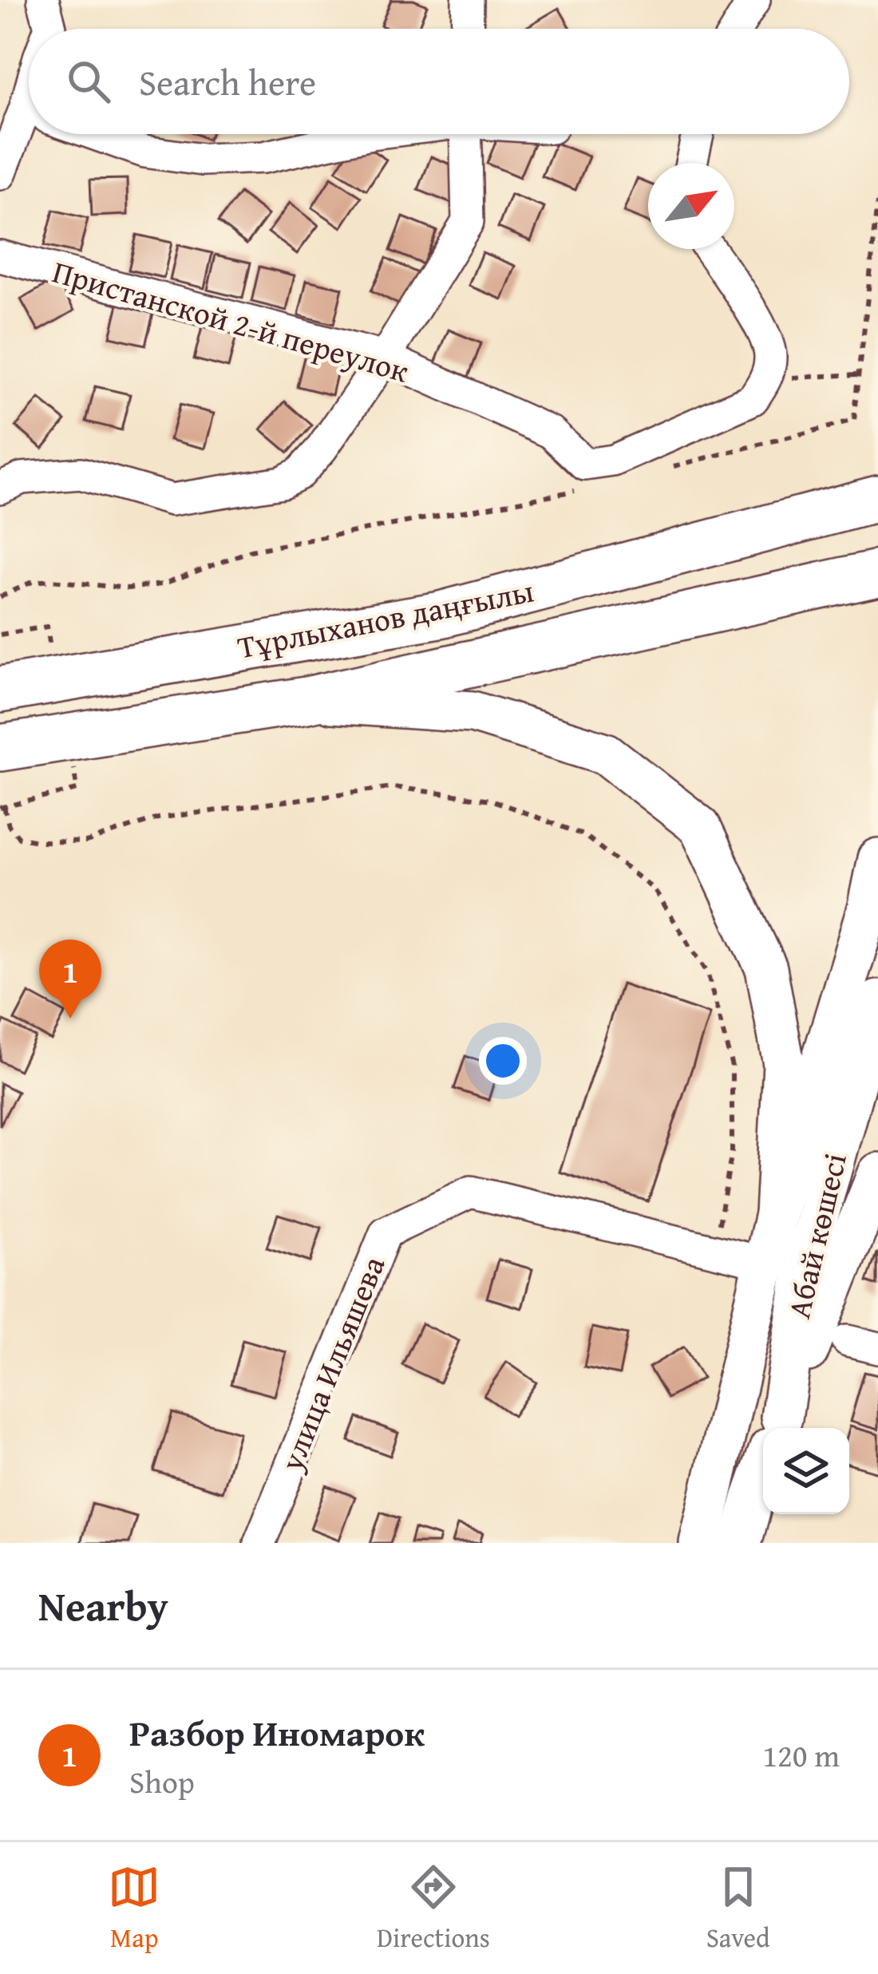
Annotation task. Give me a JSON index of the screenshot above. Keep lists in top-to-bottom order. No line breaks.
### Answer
{"streets":{"highway":["Тұрлыханов даңғылы"],"main road":["Абай көшесі"],"street":["Пристанской 2-й переулок","улица Ильяшева"]},"crossings":[["Абай көшесі","улица Ильяшева"]],"north":"top right","page":{"search":"Search here","pins":"1","heading":"Nearby","list":[{"mark":"1","name":"Разбор Иномарок","note":"Shop","value":"120 m"}],"nav":["Map","Directions","Saved"]}}
